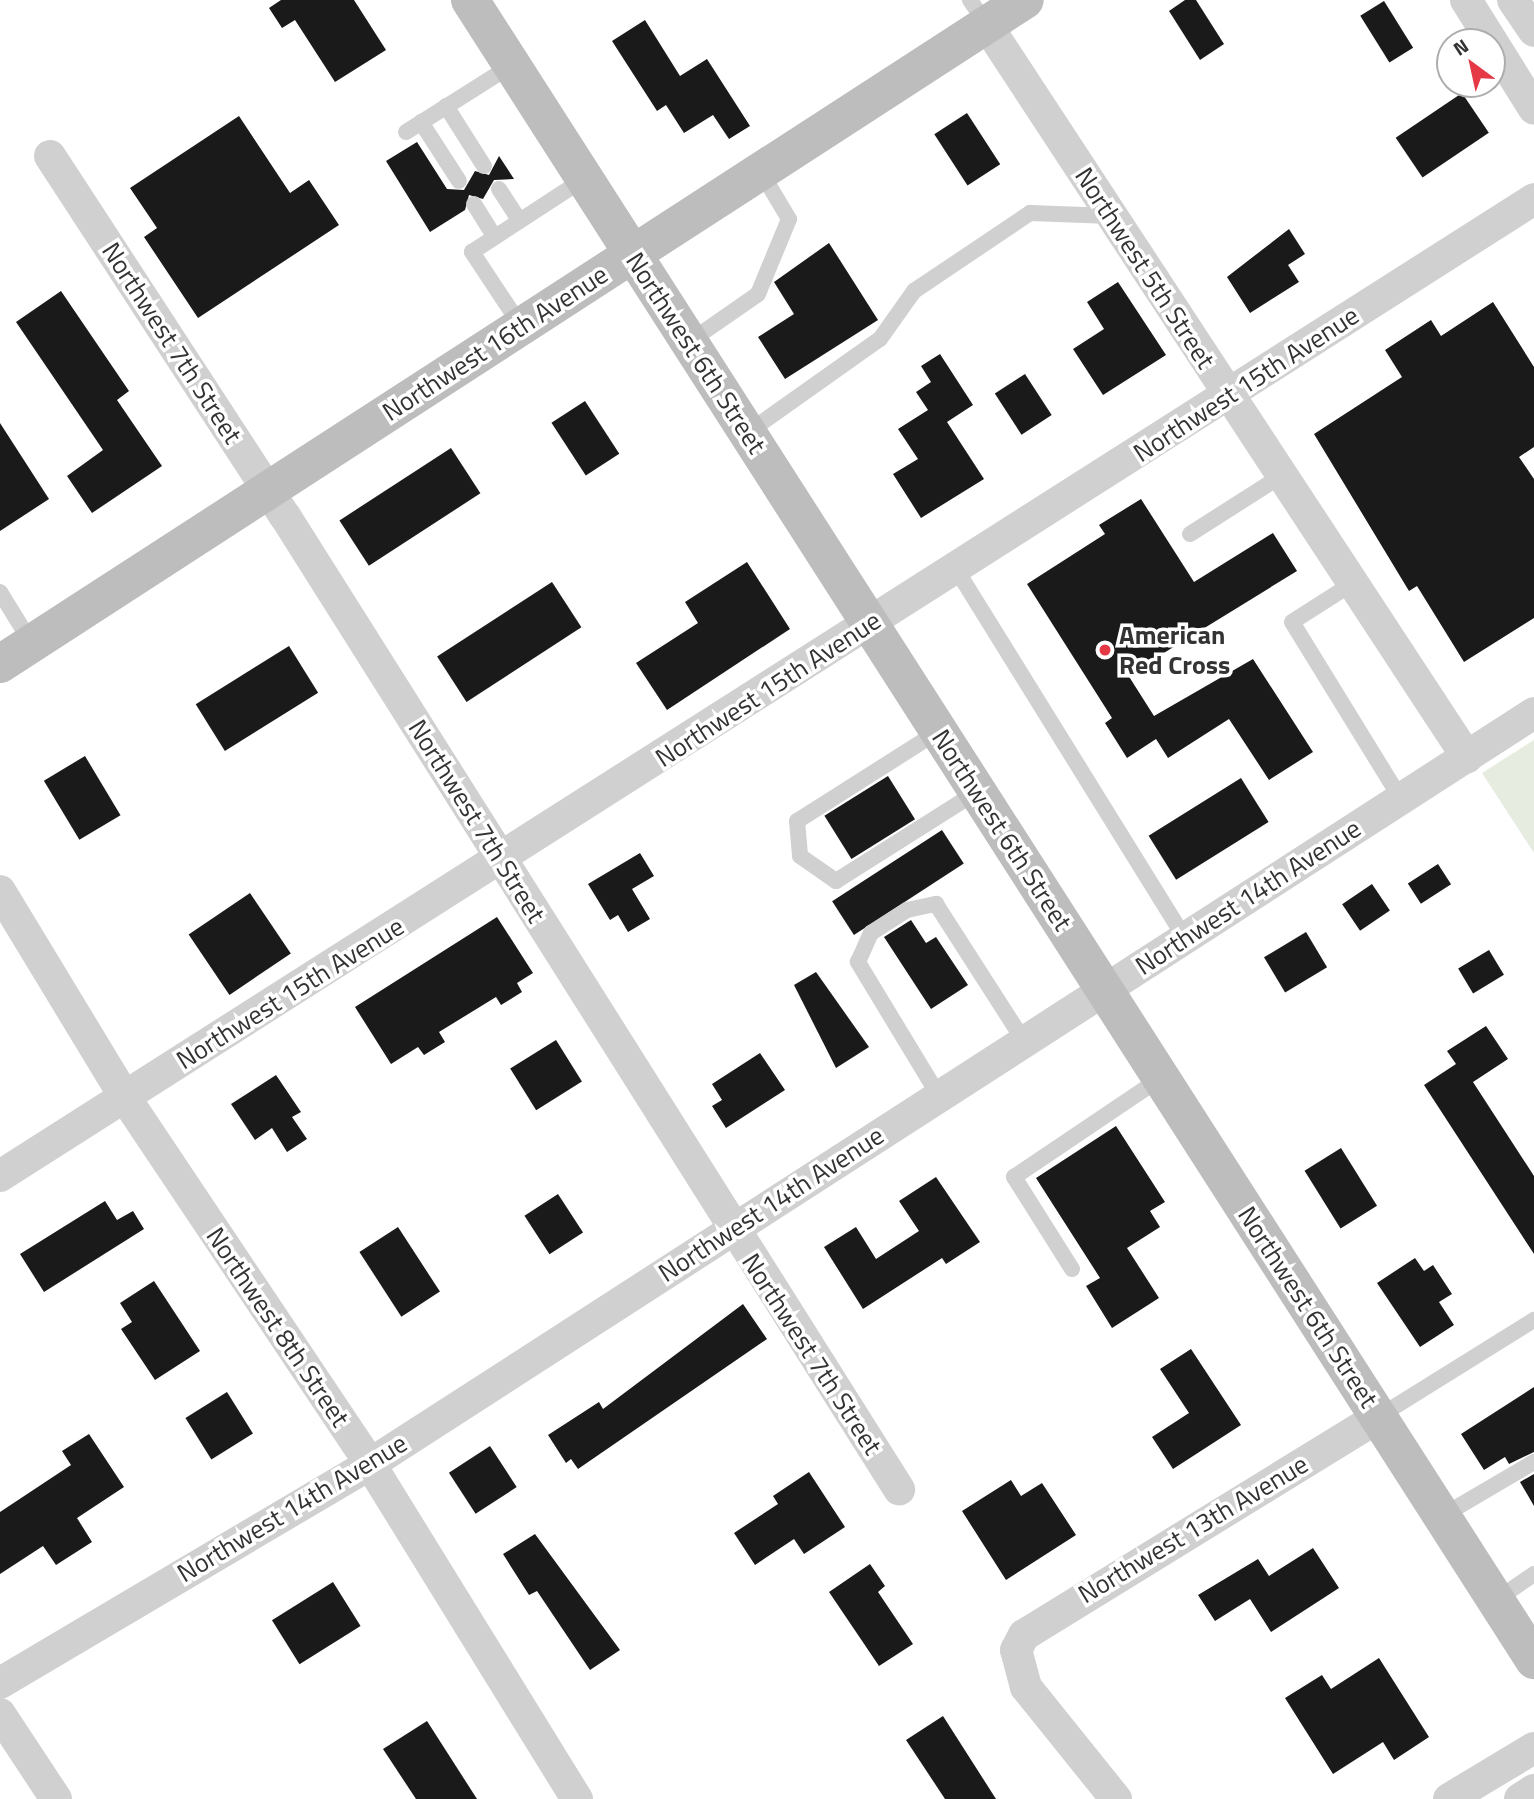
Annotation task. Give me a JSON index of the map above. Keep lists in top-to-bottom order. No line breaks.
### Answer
{"streets":{"main road":["Northwest 16th Avenue","Northwest 6th Street"],"street":["Northwest 5th Street","Northwest 7th Street","Northwest 15th Avenue","Northwest 14th Avenue","Northwest 8th Street","Northwest 13th Avenue"]},"crossings":[["Northwest 5th Street","Northwest 16th Avenue"],["Northwest 5th Street","Northwest 15th Avenue"],["Northwest 5th Street","Northwest 14th Avenue"],["Northwest 7th Street","Northwest 16th Avenue"],["Northwest 7th Street","Northwest 15th Avenue"],["Northwest 7th Street","Northwest 14th Avenue"],["Northwest 16th Avenue","Northwest 6th Street"],["Northwest 6th Street","Northwest 15th Avenue"],["Northwest 6th Street","Northwest 14th Avenue"],["Northwest 6th Street","Northwest 13th Avenue"],["Northwest 15th Avenue","Northwest 8th Street"],["Northwest 14th Avenue","Northwest 8th Street"]],"places":["American Red Cross"],"north":"top left"}
